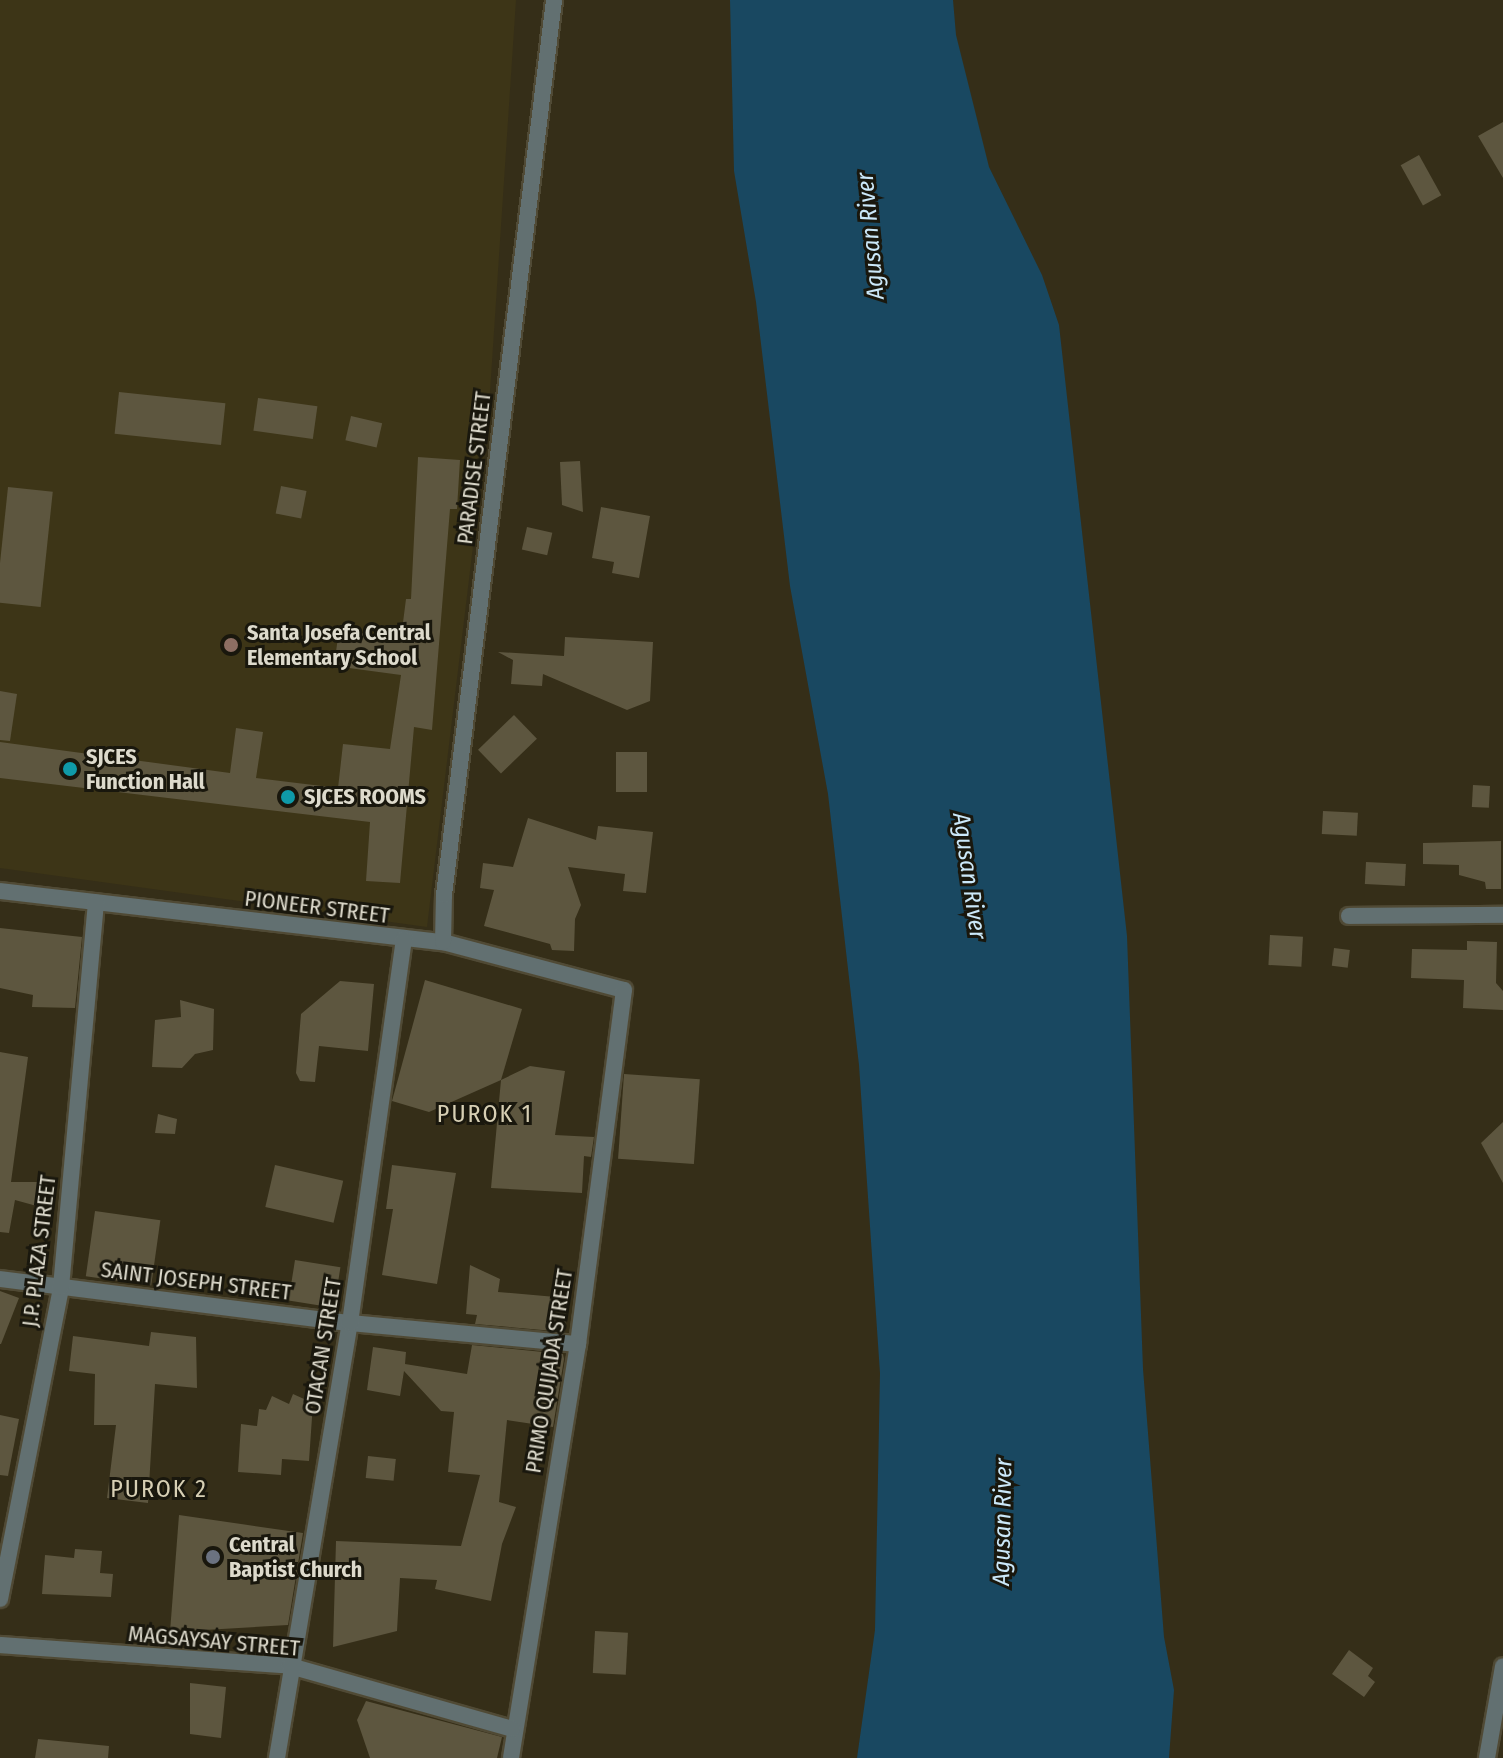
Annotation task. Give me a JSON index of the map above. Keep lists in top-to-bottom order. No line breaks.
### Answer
{"streets":{"street":["PARADISE STREET","PIONEER STREET","J.P. PLAZA STREET","SAINT JOSEPH STREET","OTACAN STREET","PRIMO QUIJADA STREET","MAGSAYSAY STREET"]},"crossings":[["PARADISE STREET","PIONEER STREET"],["PIONEER STREET","J.P. PLAZA STREET"],["PIONEER STREET","OTACAN STREET"],["PIONEER STREET","PRIMO QUIJADA STREET"],["J.P. PLAZA STREET","SAINT JOSEPH STREET"],["SAINT JOSEPH STREET","OTACAN STREET"],["SAINT JOSEPH STREET","PRIMO QUIJADA STREET"],["OTACAN STREET","MAGSAYSAY STREET"],["PRIMO QUIJADA STREET","MAGSAYSAY STREET"]],"districts":["PUROK 1","PUROK 2"],"water":["Agusan River"],"places":["Santa Josefa Central Elementary School","SJCES Function Hall","SJCES ROOMS","Central Baptist Church"]}
